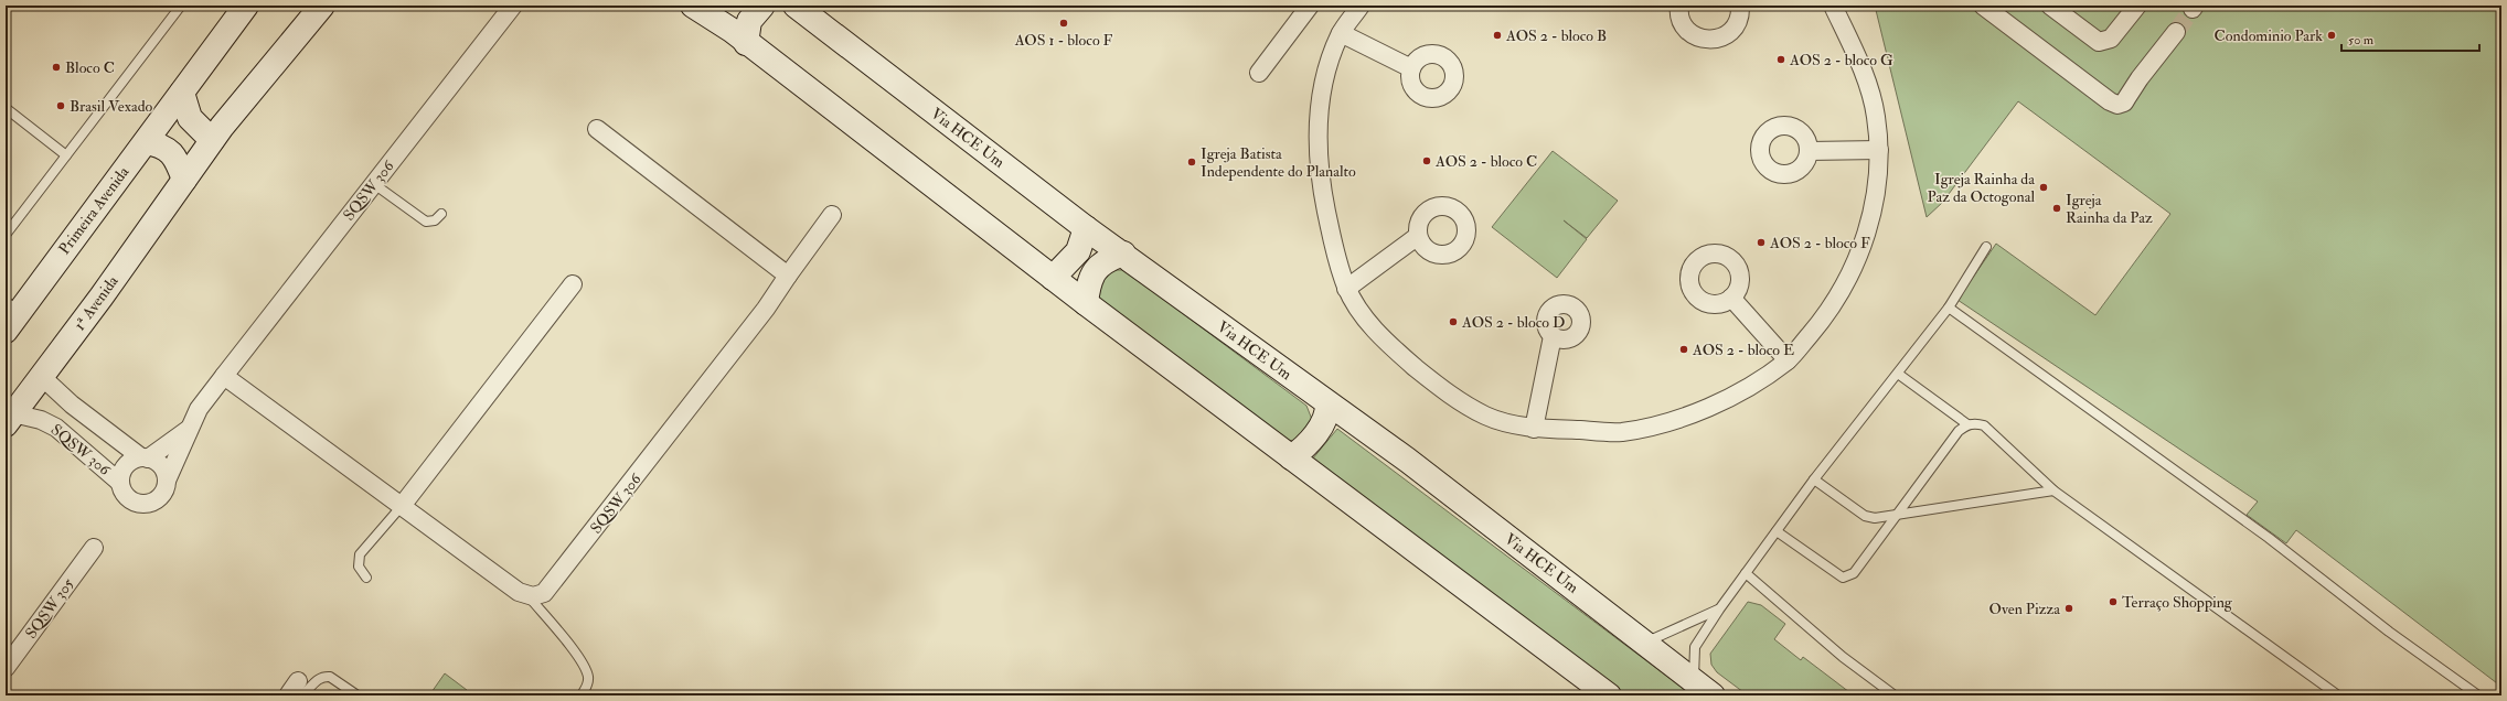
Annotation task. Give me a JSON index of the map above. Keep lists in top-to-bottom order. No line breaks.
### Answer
{"streets":{"main road":["Via HCE Um","Primeira Avenida","1ª Avenida"],"street":["SQSW 306","SQSW 305"]},"crossings":[["SQSW 306","1ª Avenida"]],"places":["AOS 1 - bloco F","AOS 2 - bloco B","Condominio Park","AOS 2 - bloco G","Bloco C","Brasil Vexado","AOS 2 - bloco C","Igreja Batista Independente do Planalto","Igreja Rainha da Paz da Octogonal","Igreja Rainha da Paz","AOS 2 - bloco F","AOS 2 - bloco D","AOS 2 - bloco E","Terraço Shopping","Oven Pizza"],"scale_bar":"50 m"}
